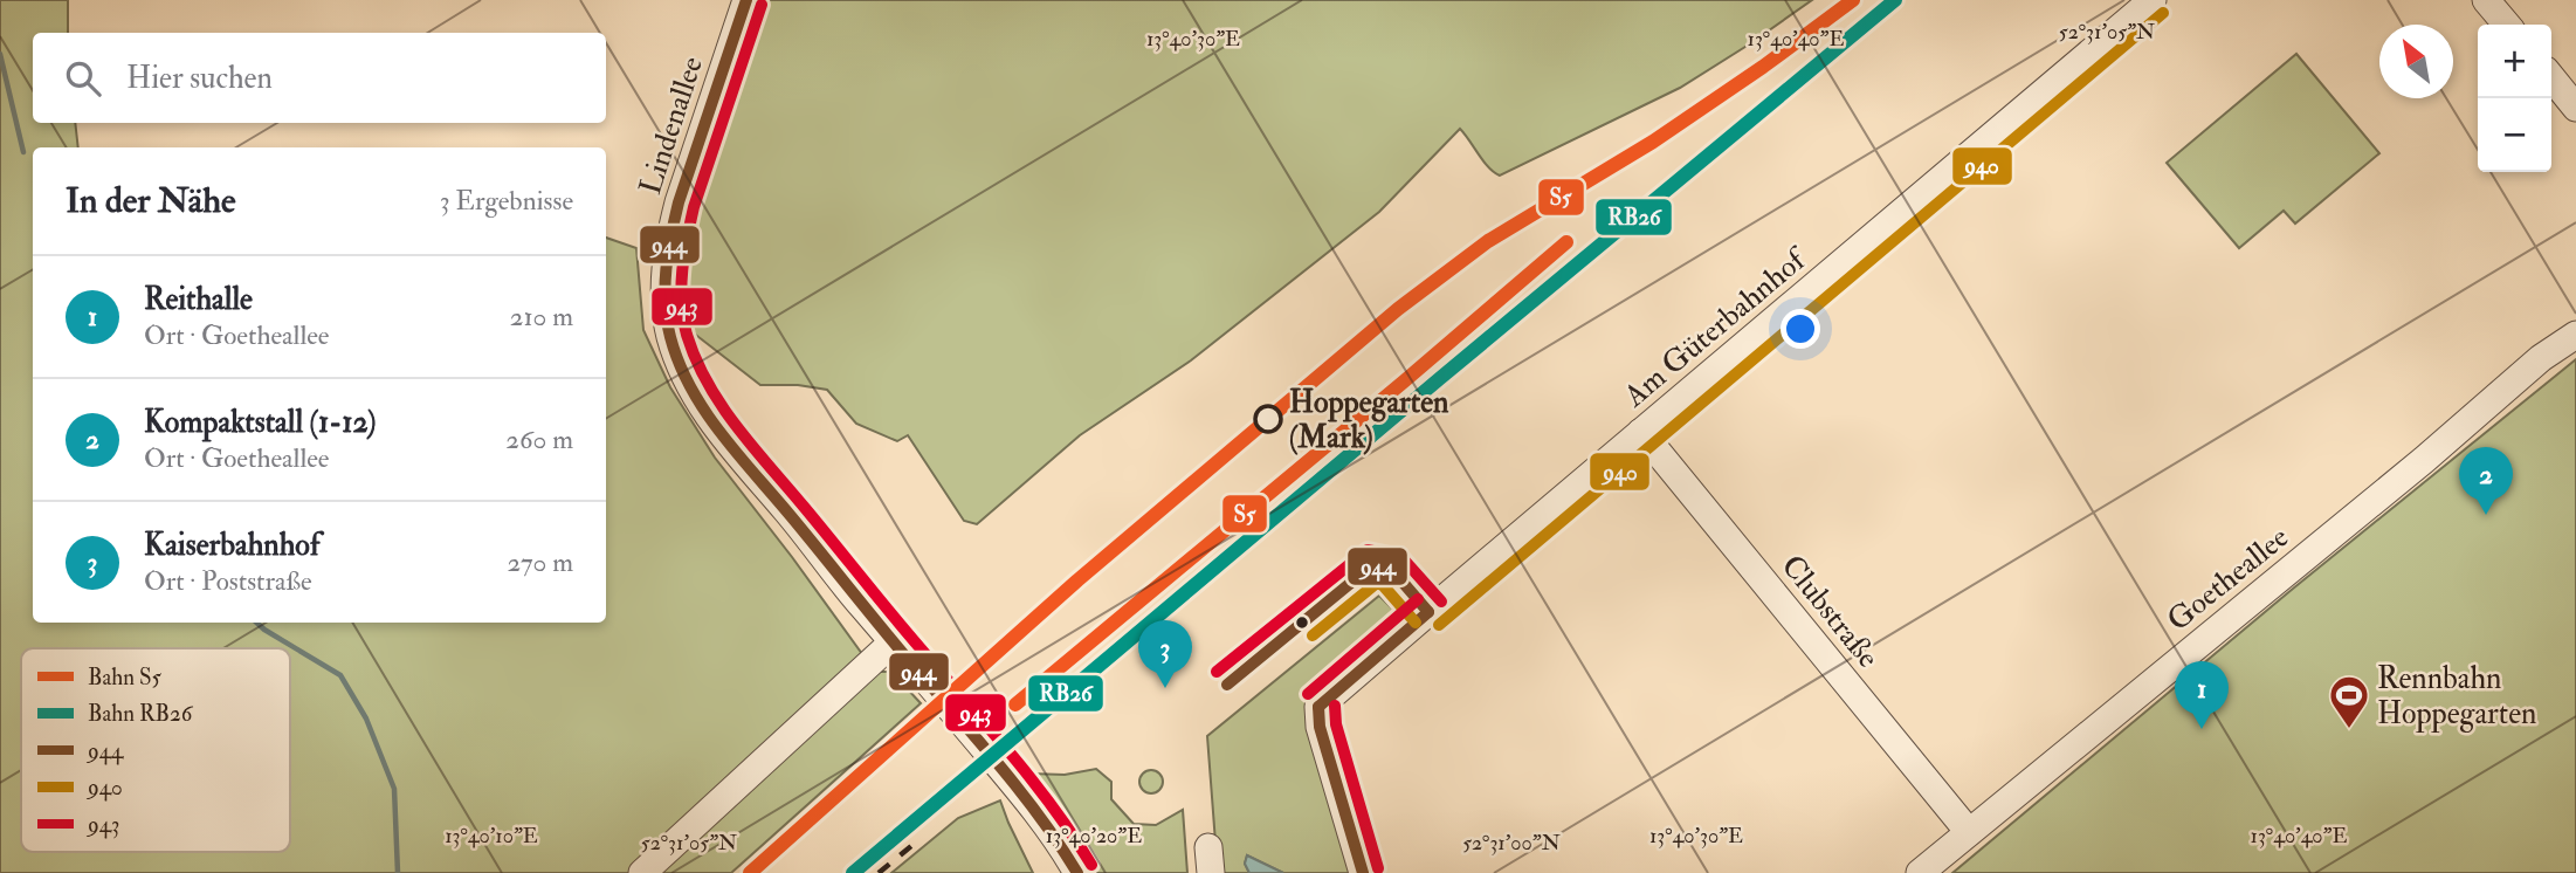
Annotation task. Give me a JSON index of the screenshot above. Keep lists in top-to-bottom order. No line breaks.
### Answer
{"streets":{"street":["Lindenallee","Am Güterbahnhof","Goetheallee","Clubstraße"]},"crossings":[["Am Güterbahnhof","Clubstraße"],["Goetheallee","Clubstraße"]],"places":{"other":["Hoppegarten (Mark)"],"sports":["Rennbahn Hoppegarten"]},"lines":["rail line S5","rail line RB26","transit line 944","transit line 943","transit line 940"],"legend":["Bahn S5","Bahn RB26","944","940","943"],"north":"top left","page":{"map_buttons":["+","−"],"search":"Hier suchen","heading":["In der Nähe","3 Ergebnisse"],"list":[{"mark":"1","name":"Reithalle","note":"Ort · Goetheallee","value":"210 m"},{"mark":"2","name":"Kompaktstall (1-12)","note":"Ort · Goetheallee","value":"260 m"},{"mark":"3","name":"Kaiserbahnhof","note":"Ort · Poststraße","value":"270 m"}],"pins":["2","3","1"]},"coordinates":["52°31'05\"N","13°40'30\"E","13°40'40\"E","13°40'10\"E","13°40'20\"E","52°31'00\"N"]}
